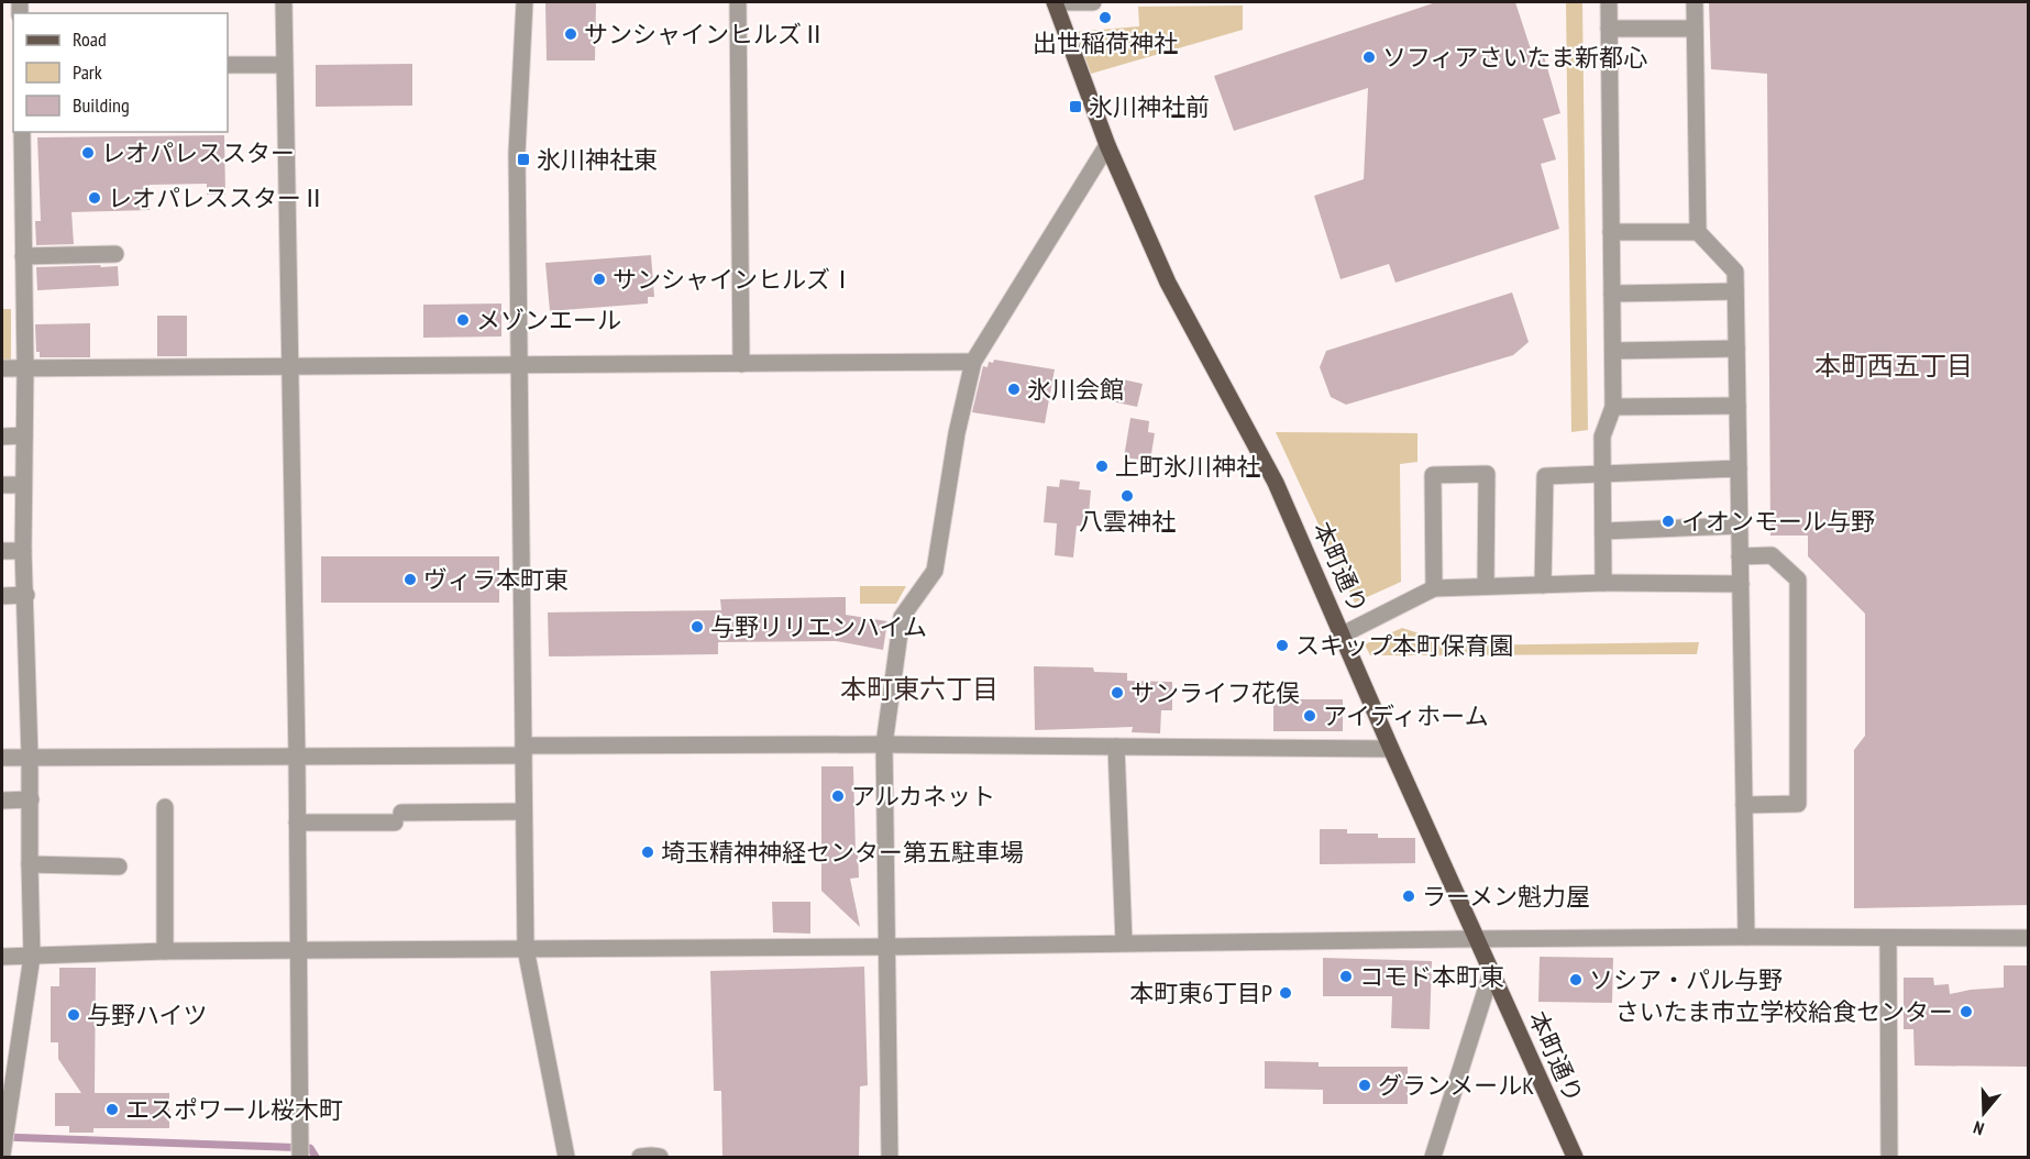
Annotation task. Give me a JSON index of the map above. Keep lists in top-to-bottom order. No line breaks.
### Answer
{"streets":{"main road":["本町通り"]},"districts":["本町西五丁目","本町東六丁目"],"places":{"other":["出世稲荷神社","サンシャインヒルズⅡ","ソフィアさいたま新都心","レオパレススター","レオパレススターⅡ","サンシャインヒルズⅠ","メゾンエール","氷川会館","上町氷川神社","八雲神社","イオンモール与野","ヴィラ本町東","与野リリエンハイム","スキップ本町保育園","サンライフ花俣","アイディホーム","アルカネット","埼玉精神神経センター第五駐車場","ラーメン魁力屋","コモド本町東","ソシア・パル与野","本町東6丁目P","さいたま市立学校給食センター","与野ハイツ","グランメールK","エスポワール桜木町"],"transit":["氷川神社前","氷川神社東"]},"legend":["Road","Park","Building"],"north":"bottom"}
